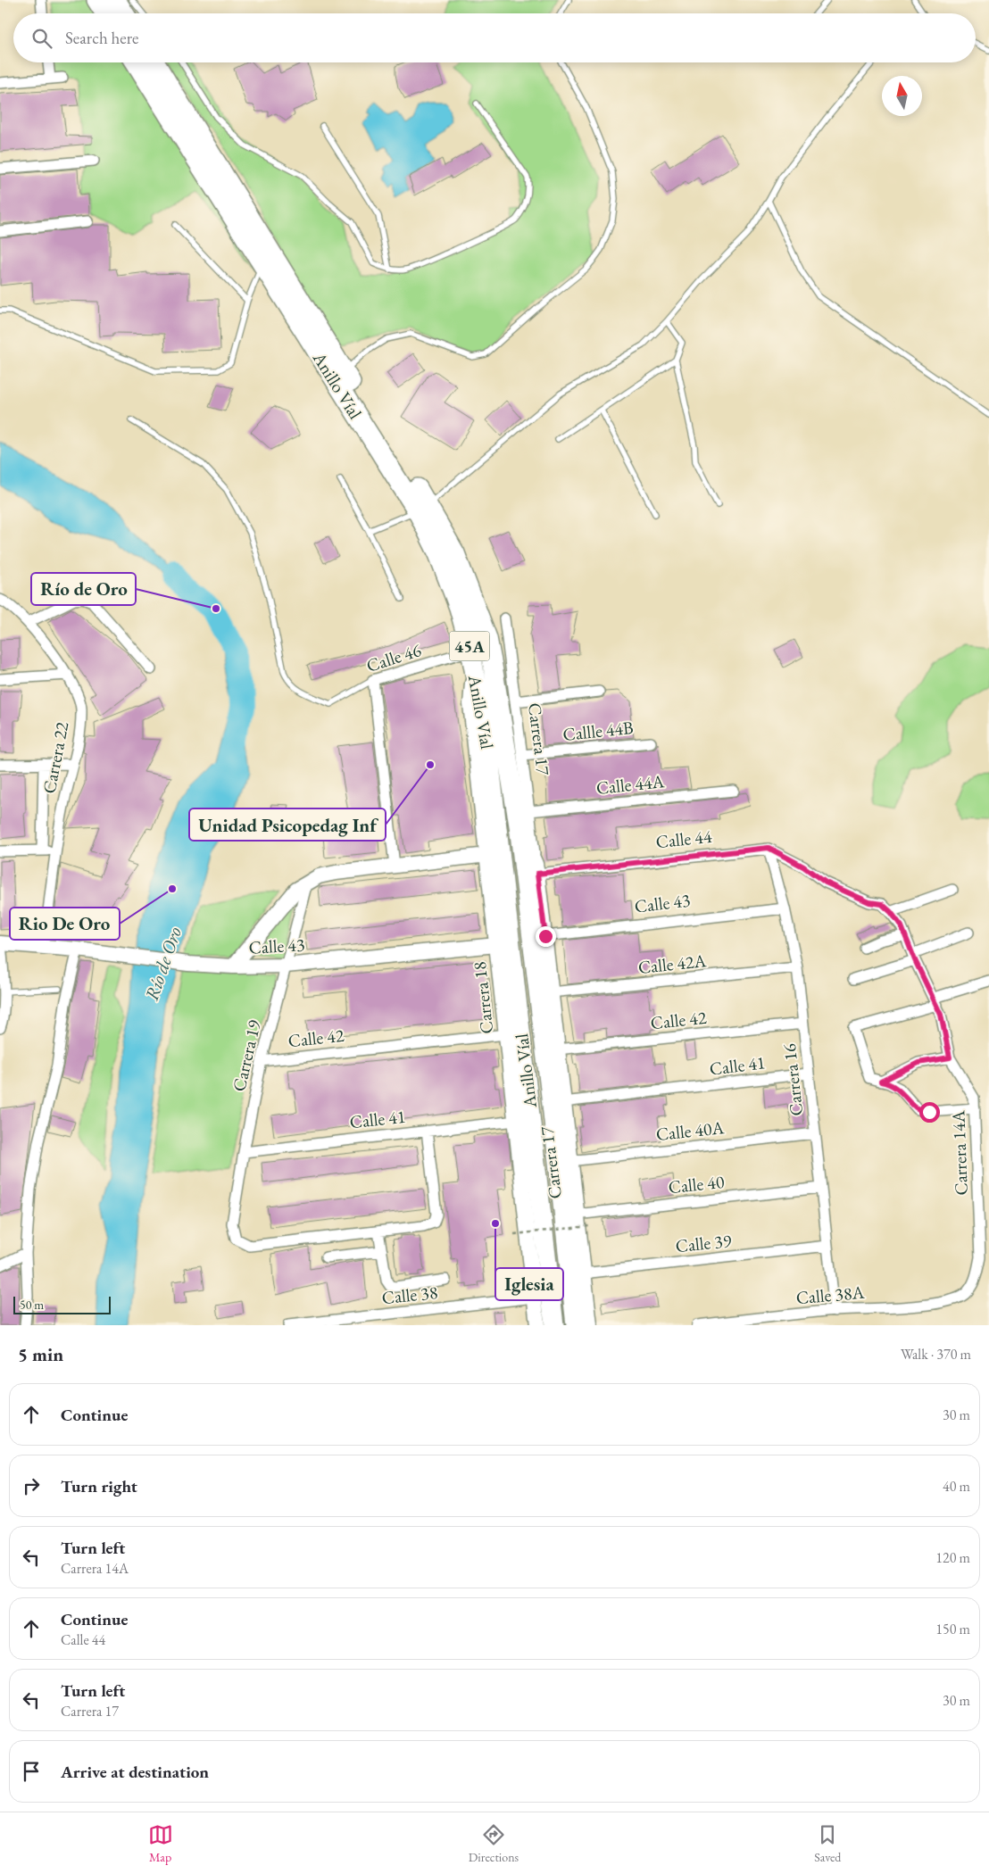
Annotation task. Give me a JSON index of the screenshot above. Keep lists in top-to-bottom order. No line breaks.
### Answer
{"streets":{"highway":["Anillo Víal","45A"],"street":["Calle 46","Callle 44B","Carrera 17","Carrera 22","Calle 44A","Calle 44","Calle 43","Calle 42A","Carrera 18","Calle 42","Carrera 19","Calle 41","Carrera 16","Calle 40A","Carrera 14A","Calle 40","Calle 39","Calle 38","Calle 38A"]},"crossings":[["Anillo Víal","Calle 46"],["Anillo Víal","Carrera 17"],["Anillo Víal","Calle 44A"],["Anillo Víal","Carrera 18"],["Calle 46","Carrera 18"],["Callle 44B","Carrera 17"],["Carrera 17","Calle 44A"],["Carrera 17","Calle 44"],["Carrera 17","Calle 43"],["Carrera 17","Calle 42A"],["Carrera 17","Calle 42"],["Carrera 17","Calle 41"],["Carrera 17","Calle 40A"],["Carrera 17","Calle 40"],["Carrera 17","Calle 39"],["Calle 44","Carrera 16"],["Calle 43","Carrera 18"],["Calle 43","Carrera 19"],["Calle 43","Carrera 16"],["Calle 42A","Carrera 16"],["Carrera 18","Calle 42"],["Carrera 18","Calle 41"],["Carrera 18","Calle 38"],["Calle 42","Carrera 19"],["Calle 42","Carrera 16"],["Carrera 19","Calle 41"],["Calle 41","Carrera 16"],["Carrera 16","Calle 40A"],["Carrera 16","Calle 40"],["Carrera 16","Calle 39"],["Carrera 16","Calle 38A"],["Carrera 14A","Calle 38A"]],"water":["Río de Oro"],"places":["Río de Oro","Unidad Psicopedag Inf","Rio De Oro","Iglesia"],"scale_bar":"50 m","north":"top","page":{"search":"Search here","scale":"50 m","heading":["5 min","Walk · 370 m"],"list":[["Continue","30 m"],["Turn right","40 m"],["Turn left","Carrera 14A","120 m"],["Continue","Calle 44","150 m"],["Turn left","Carrera 17","30 m"],"Arrive at destination"],"nav":["Map","Directions","Saved"]}}
